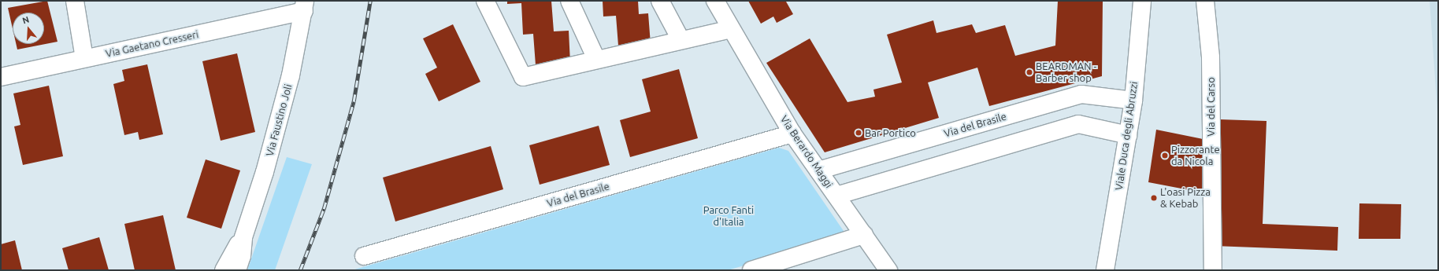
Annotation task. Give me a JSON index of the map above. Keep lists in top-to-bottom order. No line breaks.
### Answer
{"streets":{"street":["Via Gaetano Cresseri","Via del Carso","Via Faustino Joli","Via del Brasile","Viale Duca degli Abruzzi","Via Berardo Maggi"]},"crossings":[["Via Gaetano Cresseri","Via Faustino Joli"],["Via del Brasile","Viale Duca degli Abruzzi"],["Via del Brasile","Via Berardo Maggi"]],"parks":["Parco Fanti d'Italia"],"places":["BEARDMAN - Barber shop","Bar Portico","Pizzorante da Nicola","L'oasi Pizza & Kebab"],"north":"top"}
